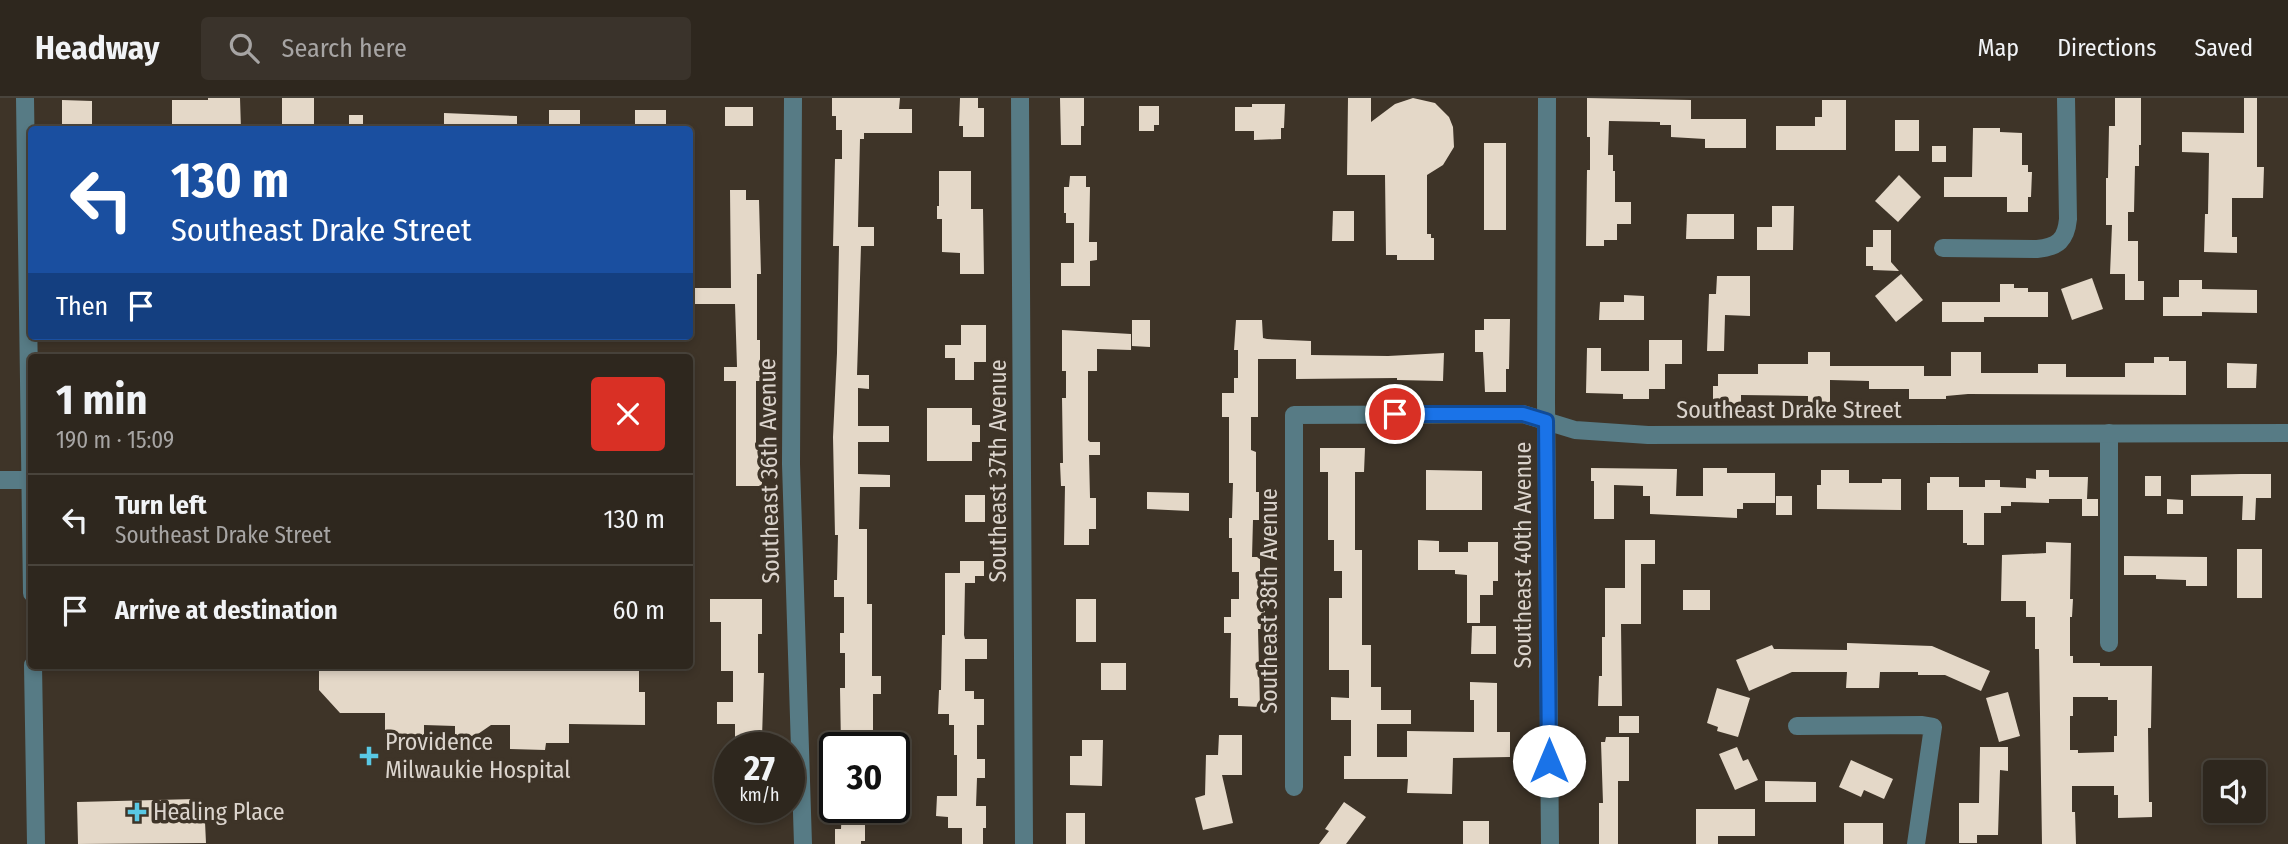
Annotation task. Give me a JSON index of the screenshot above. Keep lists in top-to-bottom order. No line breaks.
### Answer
{"streets":{"street":["Southeast Drake Street","Southeast 36th Avenue","Southeast 37th Avenue","Southeast 40th Avenue","Southeast 38th Avenue"]},"crossings":[["Southeast Drake Street","Southeast 40th Avenue"],["Southeast Drake Street","Southeast 38th Avenue"]],"places":{"health":["Providence Milwaukie Hospital","Healing Place"]},"page":{"header":"Headway","search":"Search here","nav":["Map","Directions","Saved"],"turn":["130 m","Southeast Drake Street"],"then":"Then","heading":["1 min","190 m · 15:09"],"list":[{"name":"Turn left","note":"Southeast Drake Street","value":"130 m"},{"name":"Arrive at destination","value":"60 m"}],"speed":"27 km/h","limit":"30"}}
